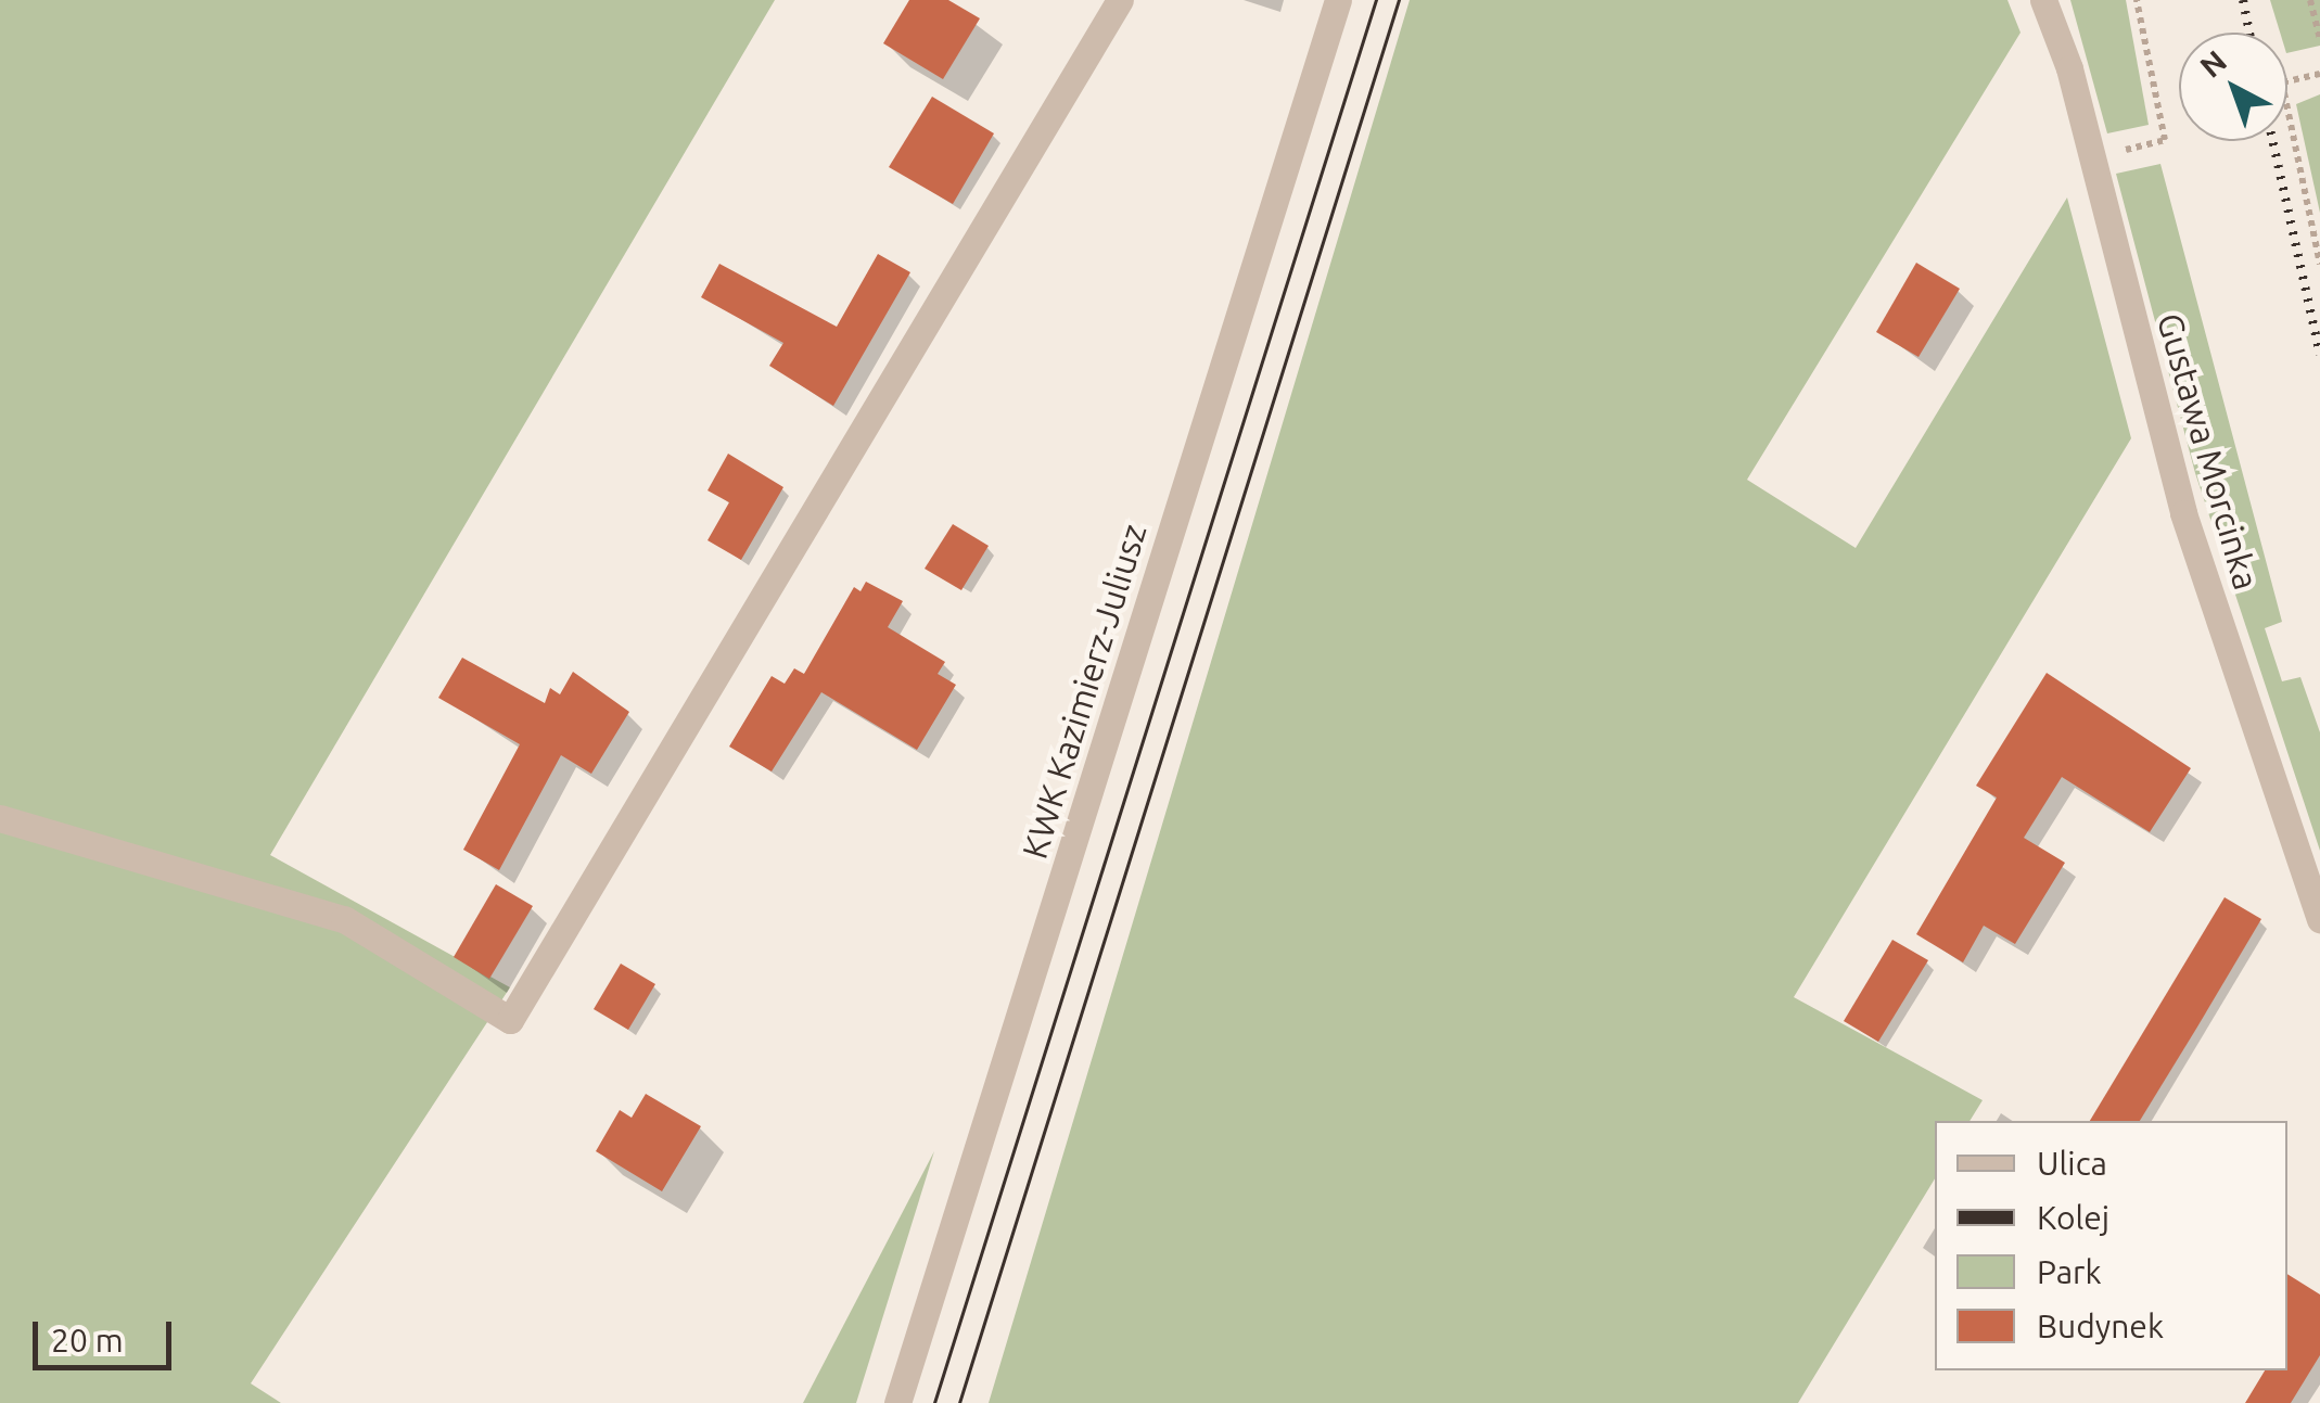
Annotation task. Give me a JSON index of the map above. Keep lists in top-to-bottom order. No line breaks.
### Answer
{"streets":{"street":["Gustawa Morcinka","KWK Kazimierz-Juliusz"]},"legend":["Ulica","Kolej","Park","Budynek"],"scale_bar":"20 m","north":"top left"}
